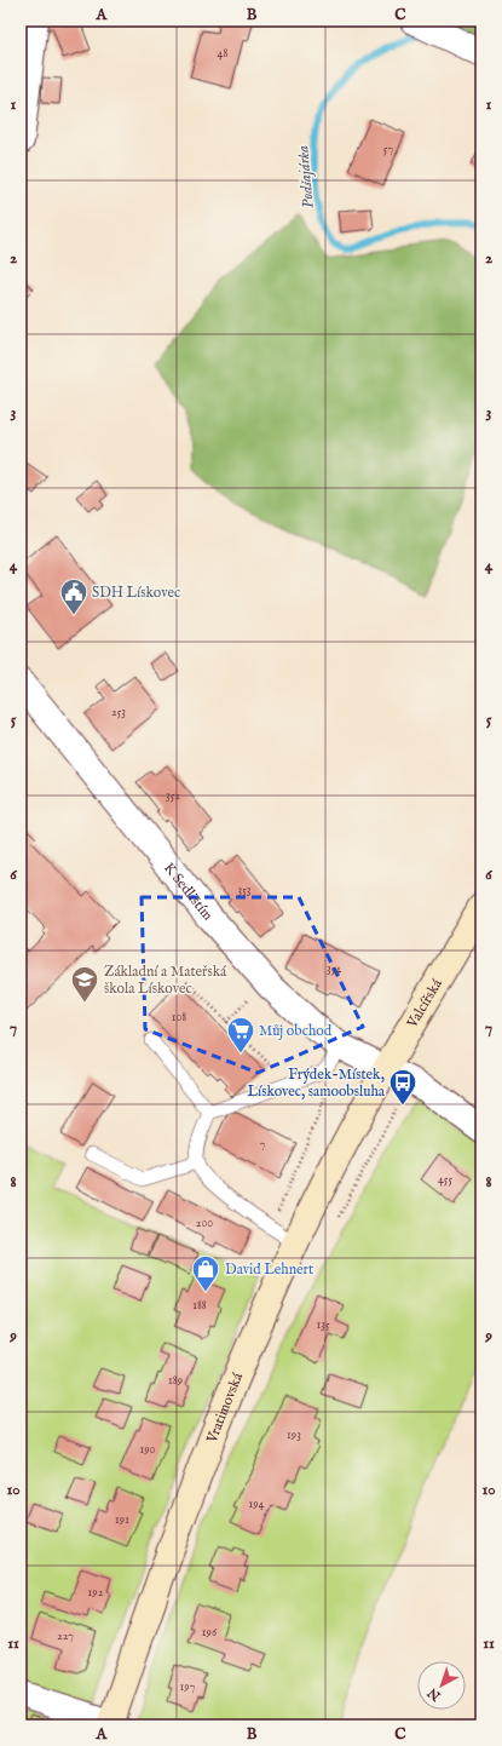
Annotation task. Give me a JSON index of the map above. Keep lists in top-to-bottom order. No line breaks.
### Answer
{"streets":{"main road":["Valcířská","Vratimovská"],"street":["K Sedlištím"]},"crossings":[["K Sedlištím","Valcířská"],["Valcířská","Vratimovská"]],"water":["Podšajárka"],"places":{"public building":["SDH Lískovec"],"school or university":["Základní a Mateřská škola Lískovec"],"supermarket":["Můj obchod"],"bus stop":["Frýdek-Místek, Lískovec, samoobsluha"],"shop":["David Lehnert"]},"house_numbers":["48","57","253","352","353","354","108","7","455","200","188","135","189","193","190","194","191","192","196","227","197"],"north":"bottom left","grid":{"columns":["A","B","C"],"rows":["1","2","3","4","5","6","7","8","9","10","11"]}}
